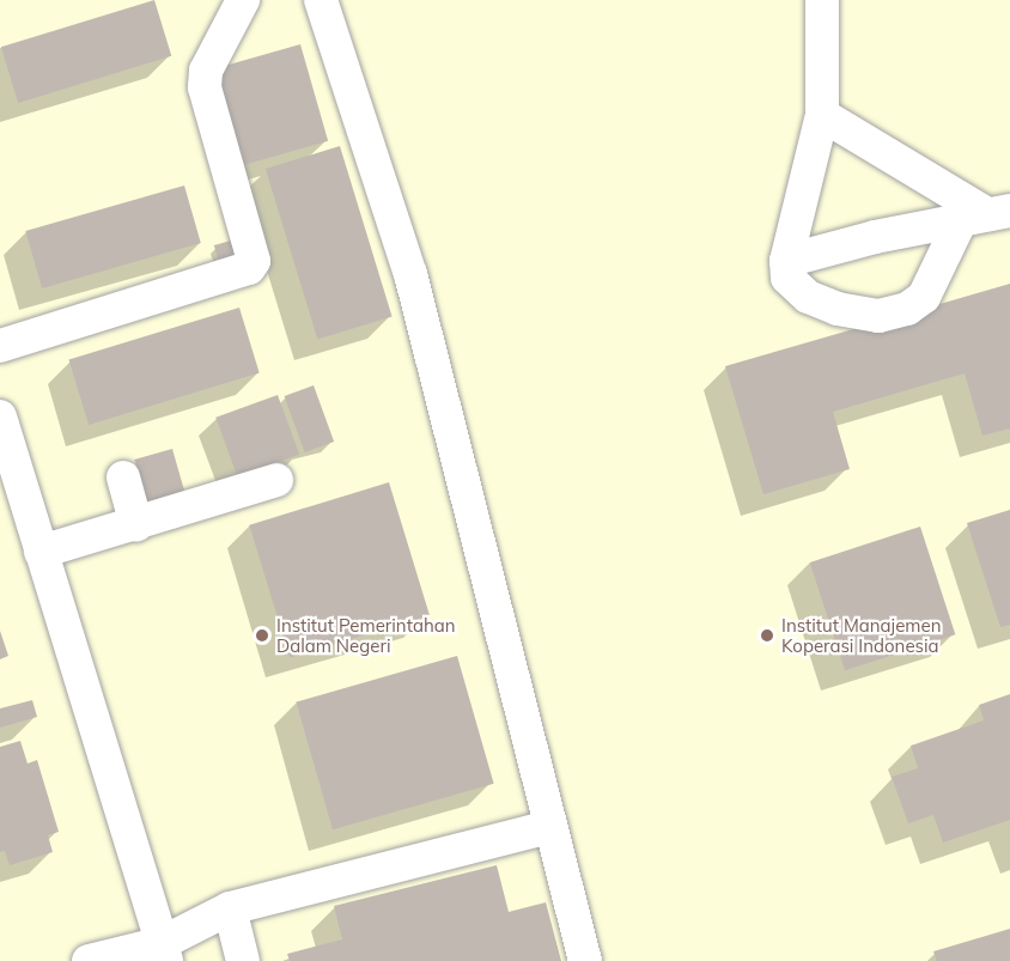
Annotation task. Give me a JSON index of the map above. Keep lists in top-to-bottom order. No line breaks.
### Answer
{"places":["Institut Pemerintahan Dalam Negeri","Institut Manajemen Koperasi Indonesia"]}
